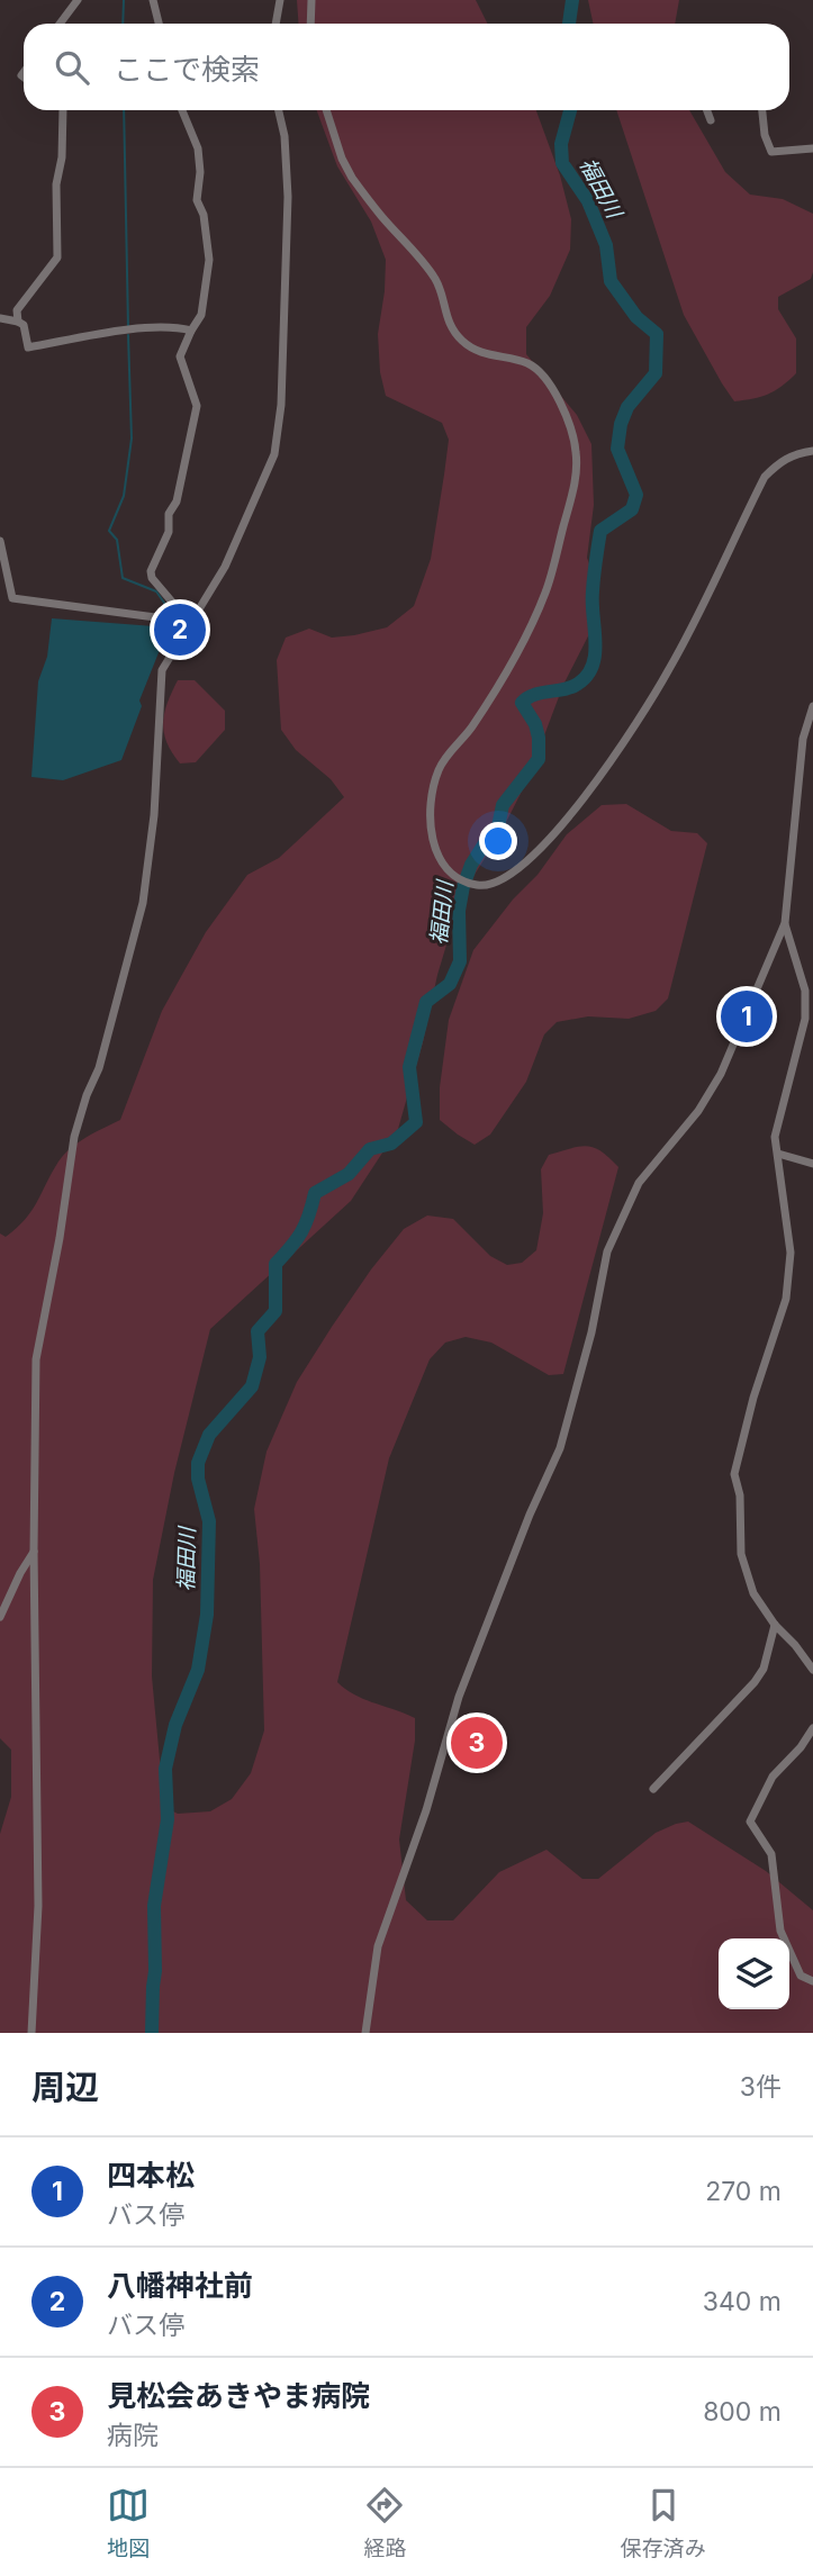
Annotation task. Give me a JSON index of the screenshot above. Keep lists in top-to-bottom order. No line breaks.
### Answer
{"water":["福田川"],"page":{"search":"ここで検索","pins":["2","1","3"],"heading":["周辺","3件"],"list":[{"mark":"1","name":"四本松","note":"バス停","value":"270 m"},{"mark":"2","name":"八幡神社前","note":"バス停","value":"340 m"},{"mark":"3","name":"見松会あきやま病院","note":"病院","value":"800 m"}],"nav":["地図","経路","保存済み"]}}
